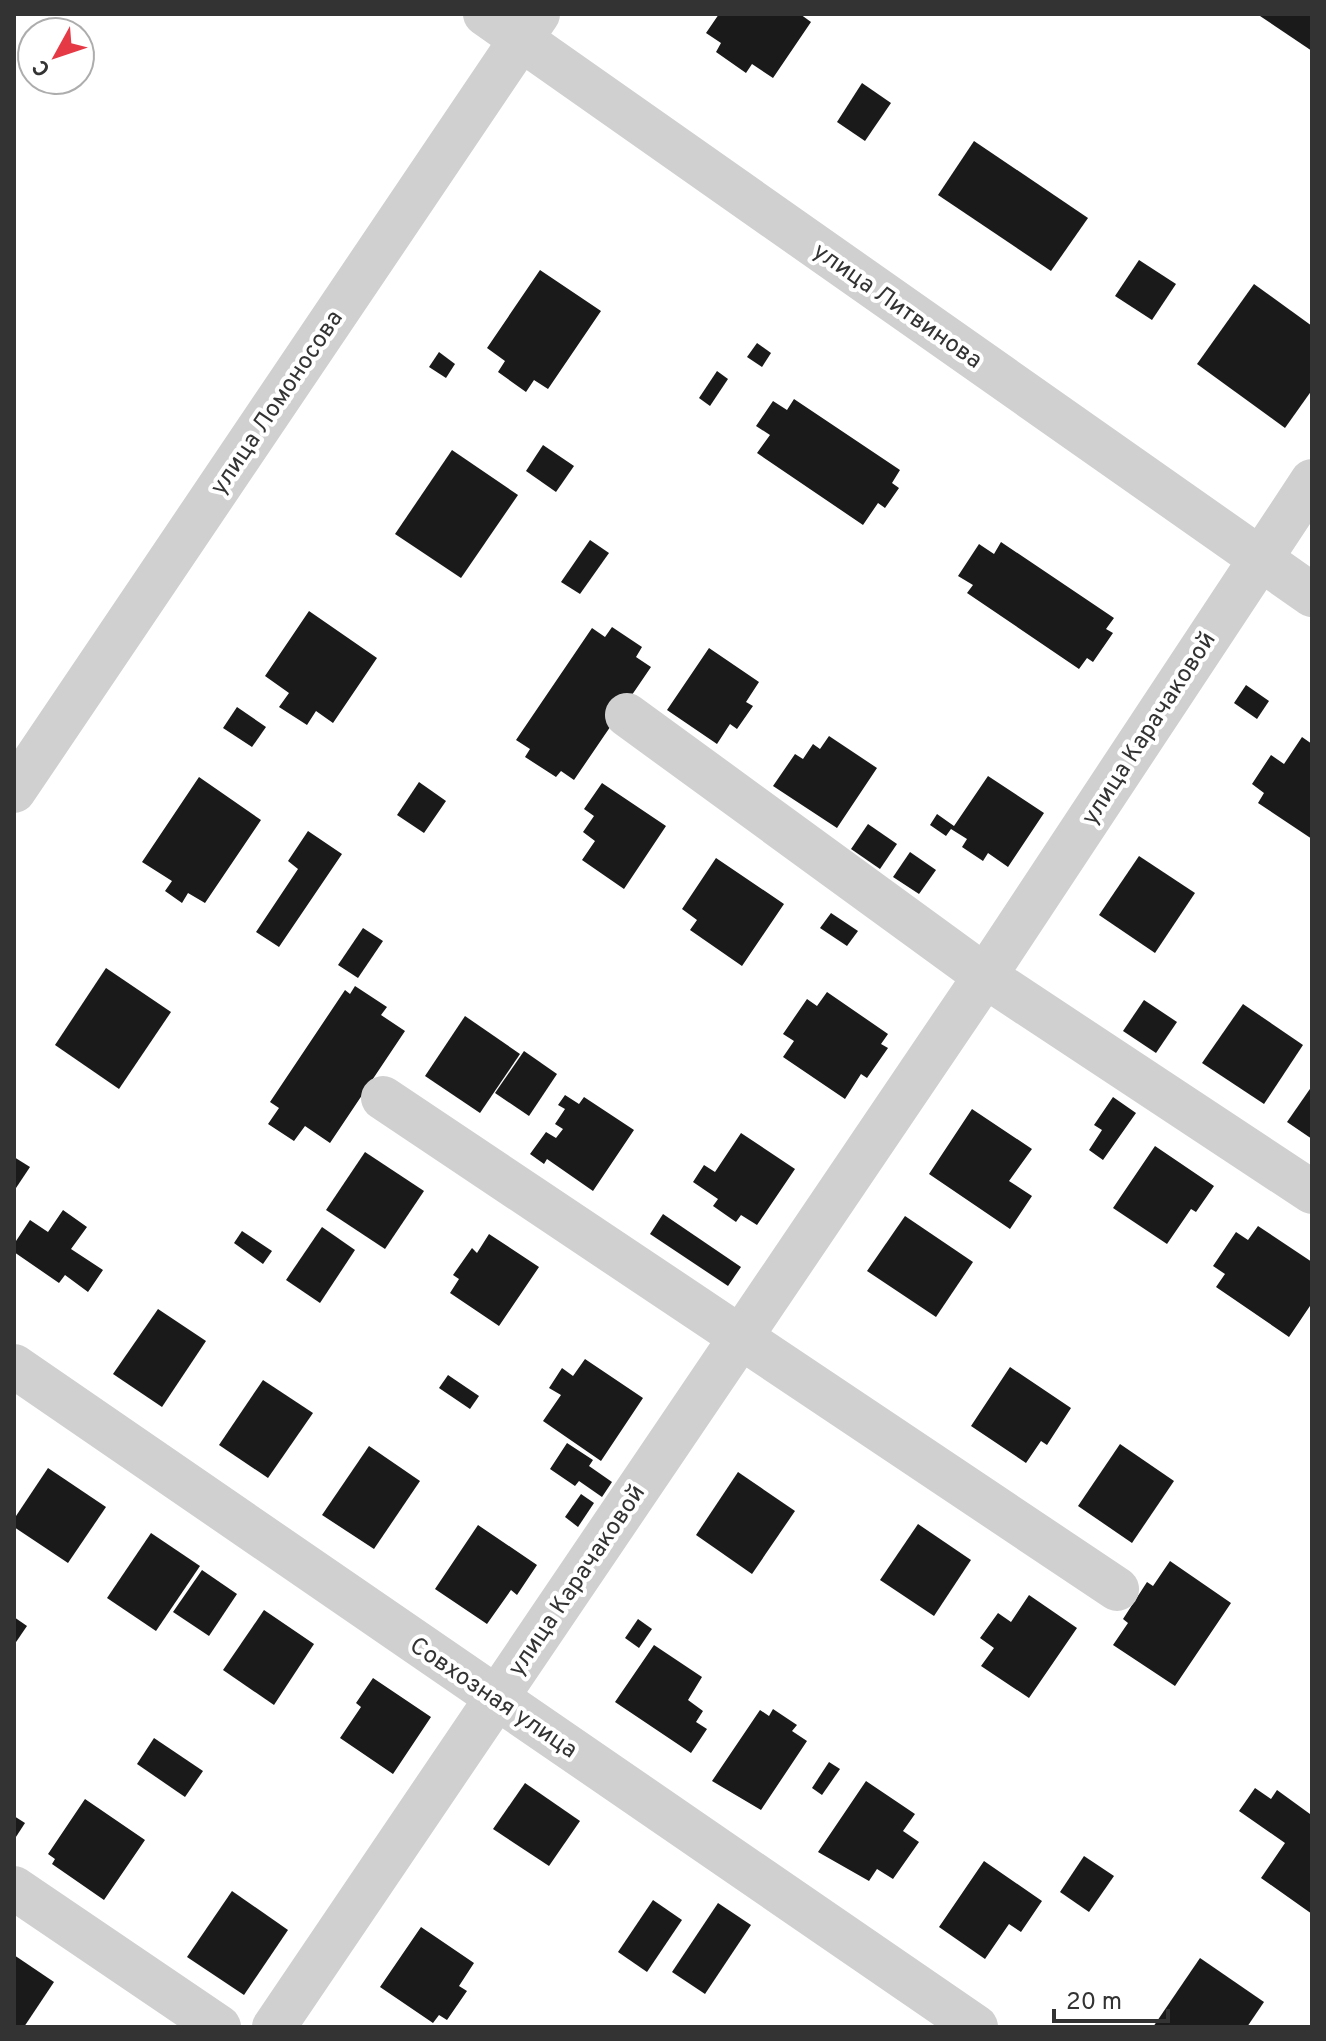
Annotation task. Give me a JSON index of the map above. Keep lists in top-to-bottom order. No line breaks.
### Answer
{"streets":{"street":["улица Литвинова","улица Ломоносова","улица Карачаковой","Совхозная улица"]},"crossings":[["улица Литвинова","улица Ломоносова"],["улица Литвинова","улица Карачаковой"],["улица Карачаковой","Совхозная улица"]],"scale_bar":"20 m","north":"bottom left"}
